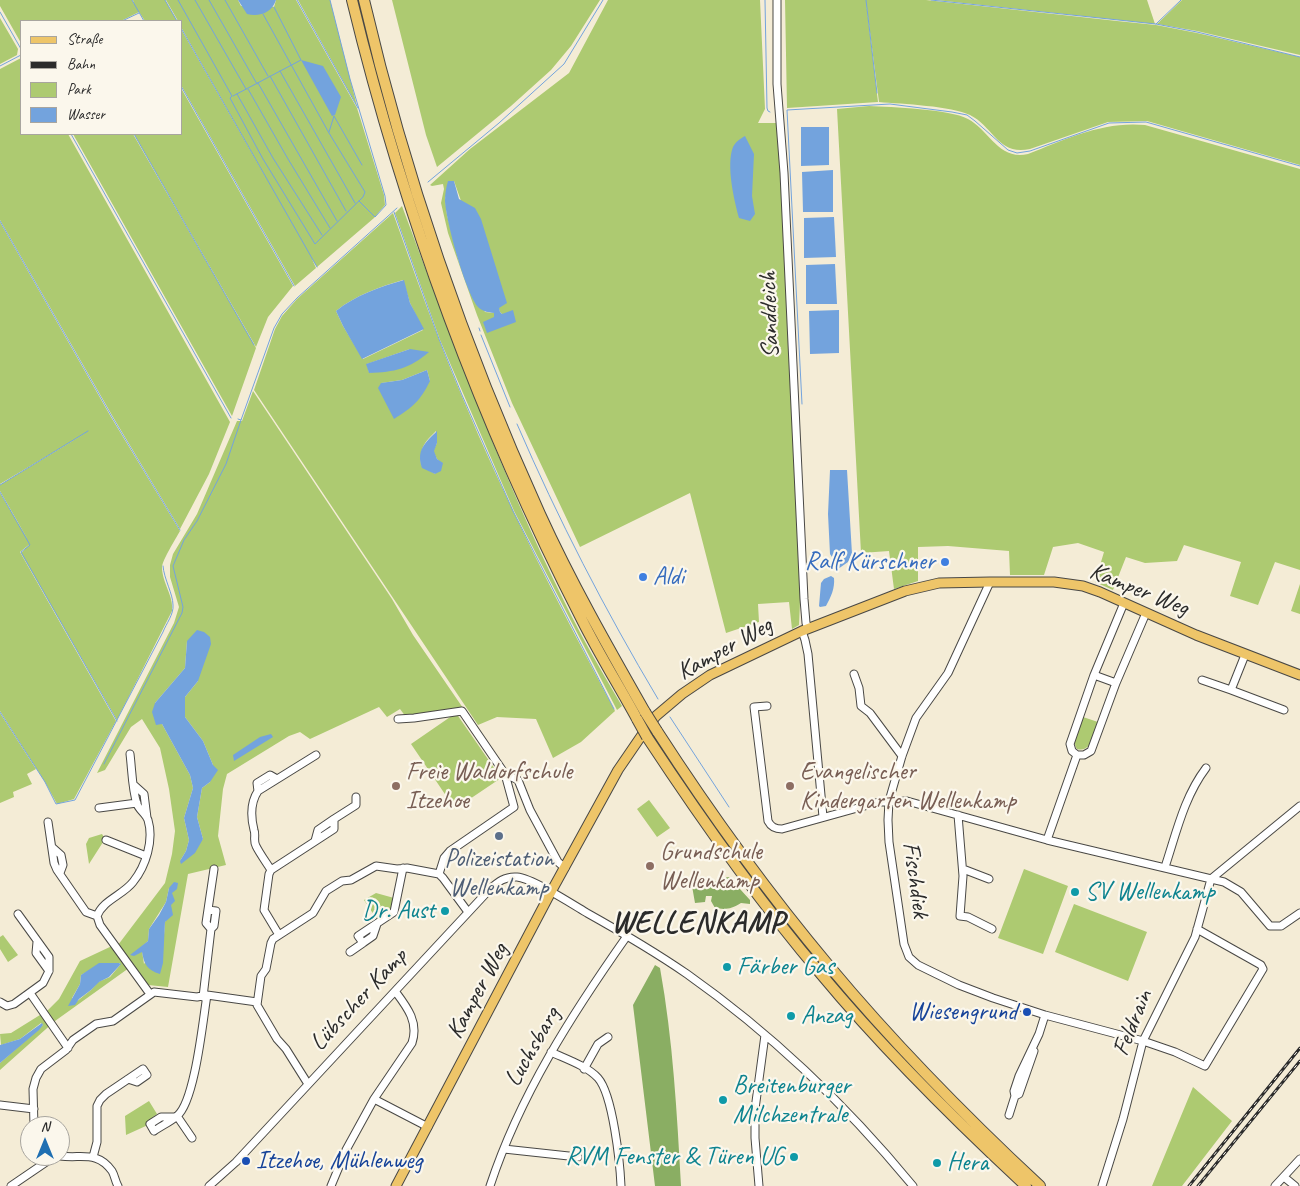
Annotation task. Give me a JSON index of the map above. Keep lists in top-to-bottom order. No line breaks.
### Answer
{"streets":{"main road":["Kamper Weg"],"street":["Sanddeich","Fischdiek","Lübscher Kamp","Feldrain","Luchsbarg"]},"crossings":[["Sanddeich","Kamper Weg"],["Kamper Weg","Fischdiek"],["Kamper Weg","Lübscher Kamp"],["Fischdiek","Feldrain"],["Lübscher Kamp","Luchsbarg"]],"districts":["WELLENKAMP"],"places":["Ralf Kürschner","Aldi","Freie Waldorfschule Itzehoe","Evangelischer Kindergarten Wellenkamp","Polizeistation Wellenkamp","Grundschule Wellenkamp","SV Wellenkamp","Dr. Aust","Färber Gas","Wiesengrund","Anzag","Breitenburger Milchzentrale","RVM Fenster & Türen UG","Itzehoe, Mühlenweg","Hera"],"legend":["Straße","Bahn","Park","Wasser"],"north":"top"}
